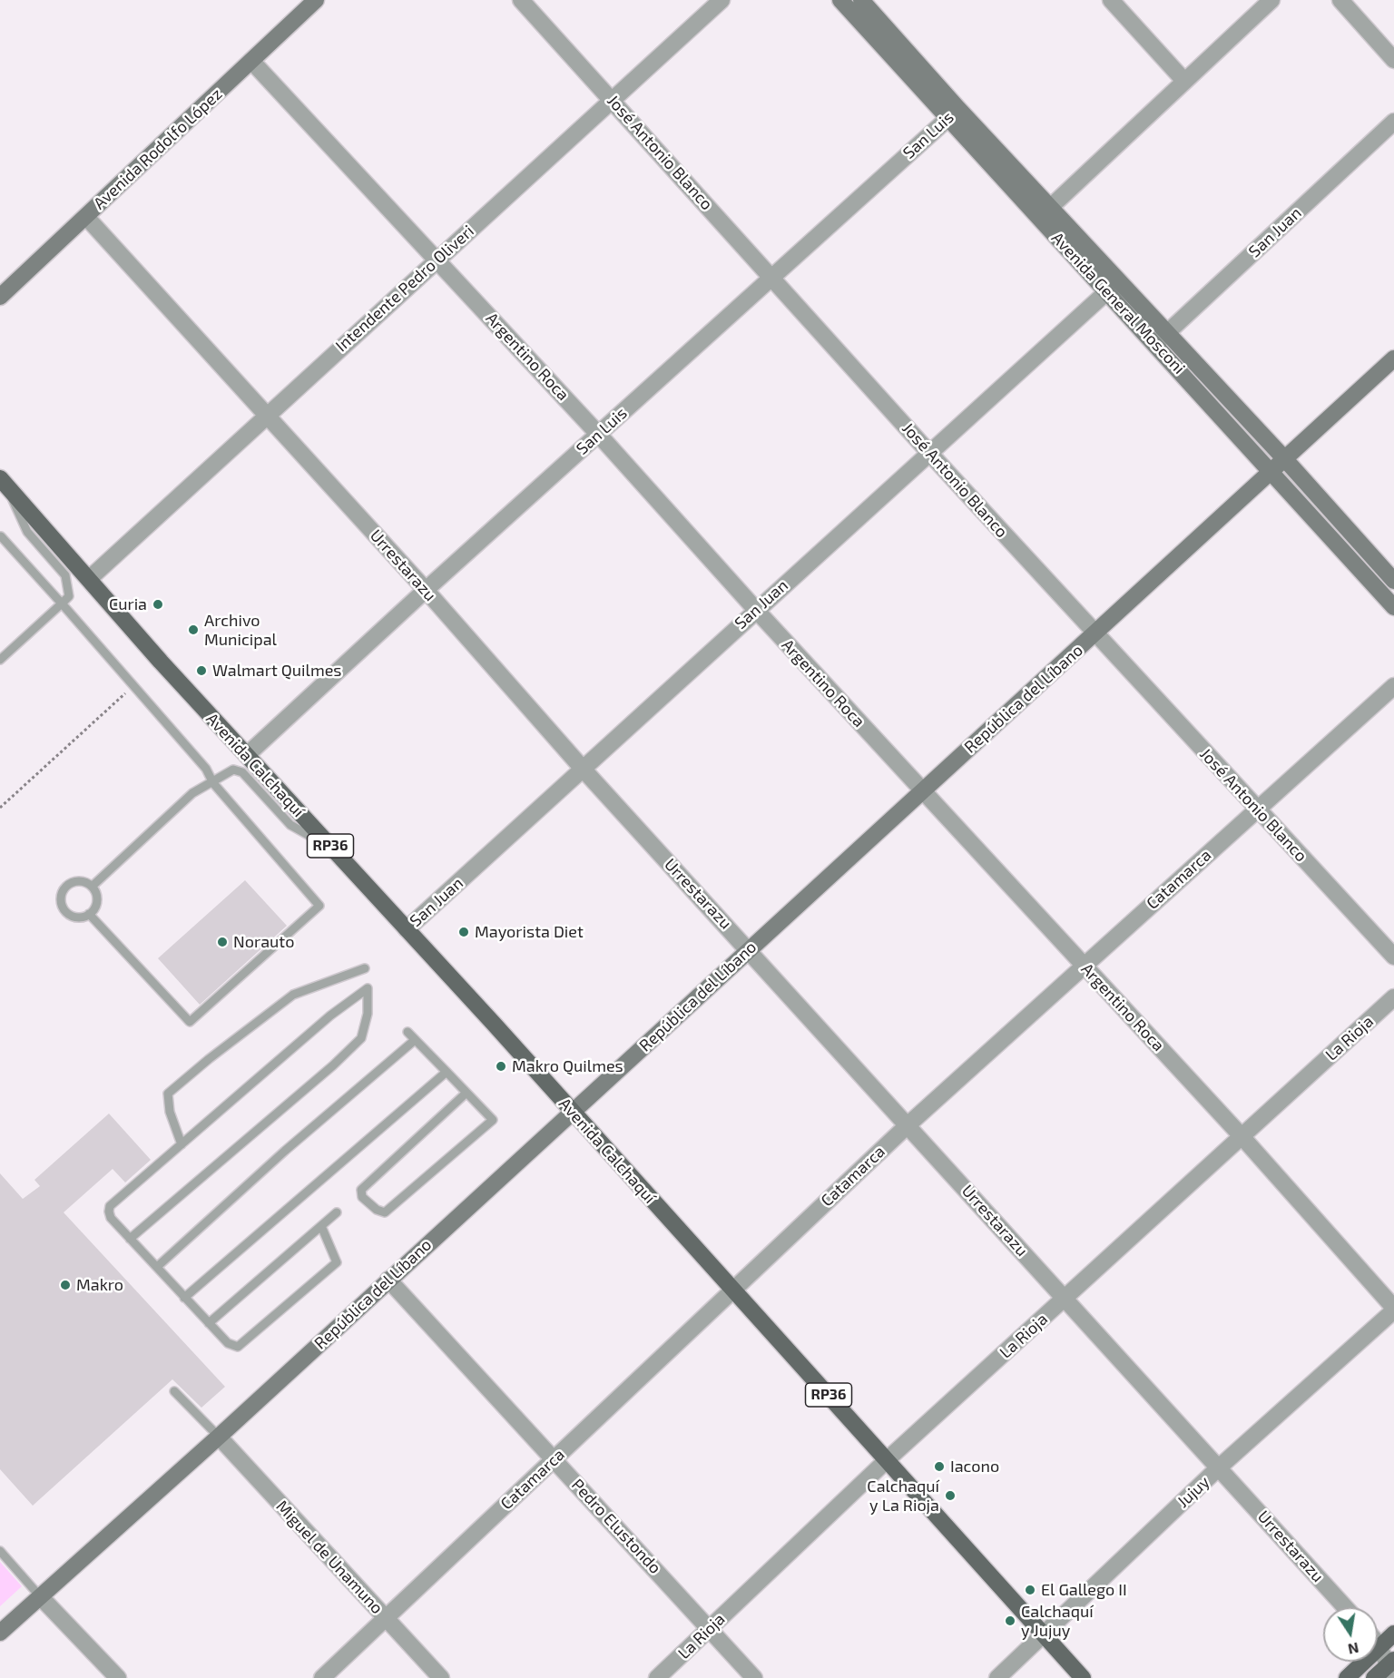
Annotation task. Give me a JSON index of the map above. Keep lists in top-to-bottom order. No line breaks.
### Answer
{"streets":{"main road":["Avenida Calchaquí","RP36"],"street":["San Luis","Avenida Rodolfo López","José Antonio Blanco","San Juan","Intendente Pedro Oliveri","Avenida General Mosconi","Argentino Roca","Urrestarazu","República del Líbano","Catamarca","La Rioja","Jujuy","Pedro Elustondo","Miguel de Unamuno"]},"crossings":[["San Luis","José Antonio Blanco"],["San Luis","Avenida General Mosconi"],["San Luis","Argentino Roca"],["San Luis","Urrestarazu"],["San Luis","Avenida Calchaquí"],["Avenida Rodolfo López","Argentino Roca"],["Avenida Rodolfo López","Urrestarazu"],["José Antonio Blanco","San Juan"],["José Antonio Blanco","Intendente Pedro Oliveri"],["José Antonio Blanco","República del Líbano"],["José Antonio Blanco","Catamarca"],["San Juan","Avenida General Mosconi"],["San Juan","Argentino Roca"],["San Juan","Urrestarazu"],["San Juan","Avenida Calchaquí"],["Intendente Pedro Oliveri","Argentino Roca"],["Intendente Pedro Oliveri","Urrestarazu"],["Intendente Pedro Oliveri","Avenida Calchaquí"],["Avenida General Mosconi","República del Líbano"],["Argentino Roca","República del Líbano"],["Argentino Roca","Catamarca"],["Argentino Roca","La Rioja"],["Argentino Roca","Jujuy"],["Urrestarazu","República del Líbano"],["Urrestarazu","Catamarca"],["Urrestarazu","La Rioja"],["Urrestarazu","Jujuy"],["República del Líbano","Avenida Calchaquí"],["República del Líbano","Pedro Elustondo"],["República del Líbano","Miguel de Unamuno"],["Avenida Calchaquí","Catamarca"],["Avenida Calchaquí","La Rioja"],["Avenida Calchaquí","Jujuy"],["Catamarca","Pedro Elustondo"],["Catamarca","Miguel de Unamuno"],["La Rioja","Pedro Elustondo"]],"places":["Curia","Archivo Municipal","Walmart Quilmes","Mayorista Diet","Norauto","Makro Quilmes","Makro","Iacono","Calchaquí y La Rioja","El Gallego II","Calchaquí y Jujuy"],"north":"bottom"}
